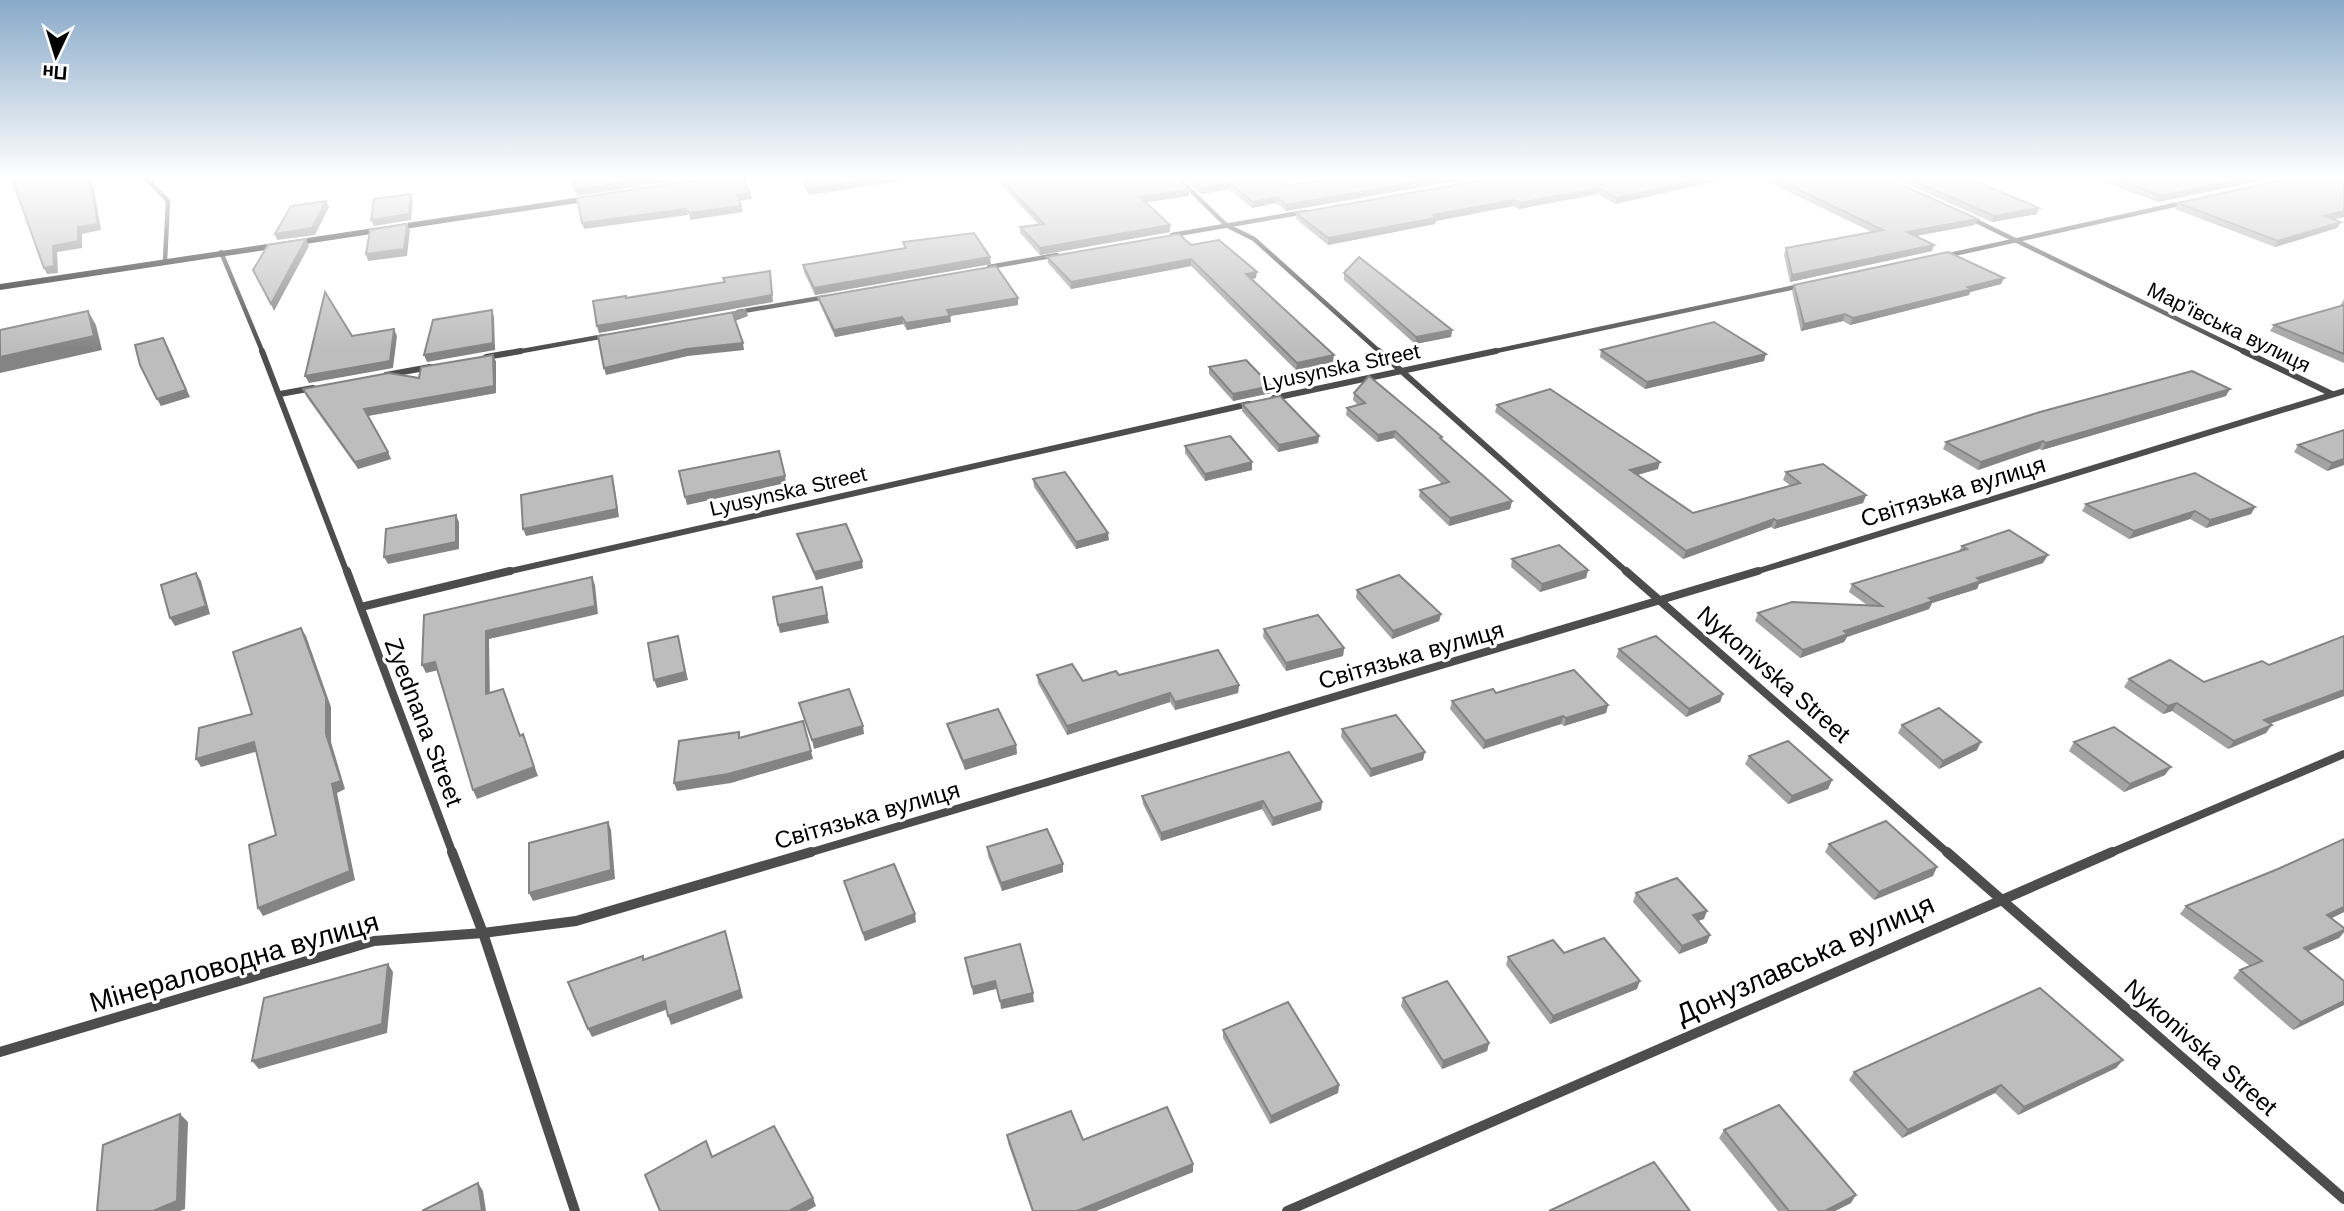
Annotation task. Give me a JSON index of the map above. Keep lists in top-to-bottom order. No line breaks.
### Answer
{"streets":{"street":["Мар'ївська вулиця","Lyusynska Street","Світязька вулиця","Nykonivska Street","Zyednana Street","Донузлавська вулиця","Мінераловодна вулиця"]},"crossings":[["Мар'ївська вулиця","Світязька вулиця"],["Lyusynska Street","Nykonivska Street"],["Lyusynska Street","Zyednana Street"],["Світязька вулиця","Nykonivska Street"],["Світязька вулиця","Zyednana Street"],["Світязька вулиця","Мінераловодна вулиця"],["Nykonivska Street","Донузлавська вулиця"],["Zyednana Street","Мінераловодна вулиця"]],"north":"bottom"}
